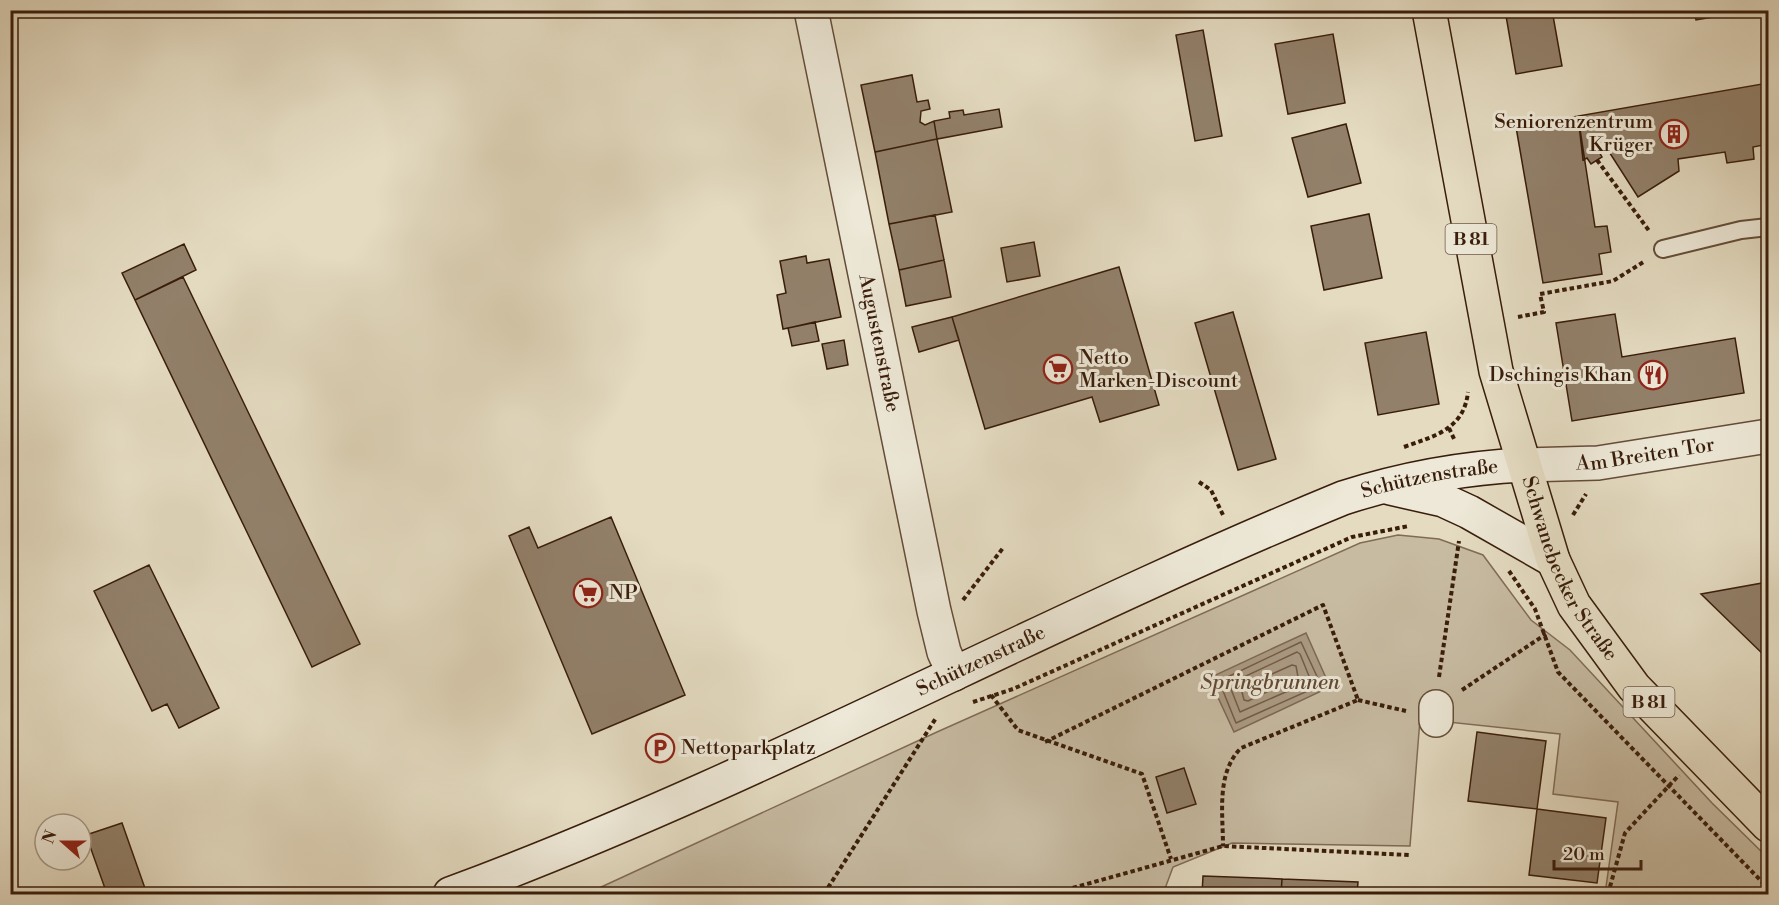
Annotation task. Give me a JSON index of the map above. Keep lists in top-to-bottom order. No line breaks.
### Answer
{"streets":{"main road":["B 81","Augustenstraße","Am Breiten Tor","Schützenstraße","Schwanebecker Straße"]},"crossings":[["B 81","Am Breiten Tor"],["B 81","Schützenstraße"],["B 81","Schwanebecker Straße"],["Augustenstraße","Schützenstraße"],["Am Breiten Tor","Schützenstraße"],["Am Breiten Tor","Schwanebecker Straße"],["Schützenstraße","Schwanebecker Straße"]],"water":["Springbrunnen"],"places":{"building":["Seniorenzentrum Krüger"],"supermarket":["Netto Marken-Discount","NP"],"restaurant":["Dschingis Khan"],"parking":["Nettoparkplatz"]},"scale_bar":"20 m","north":"left"}
